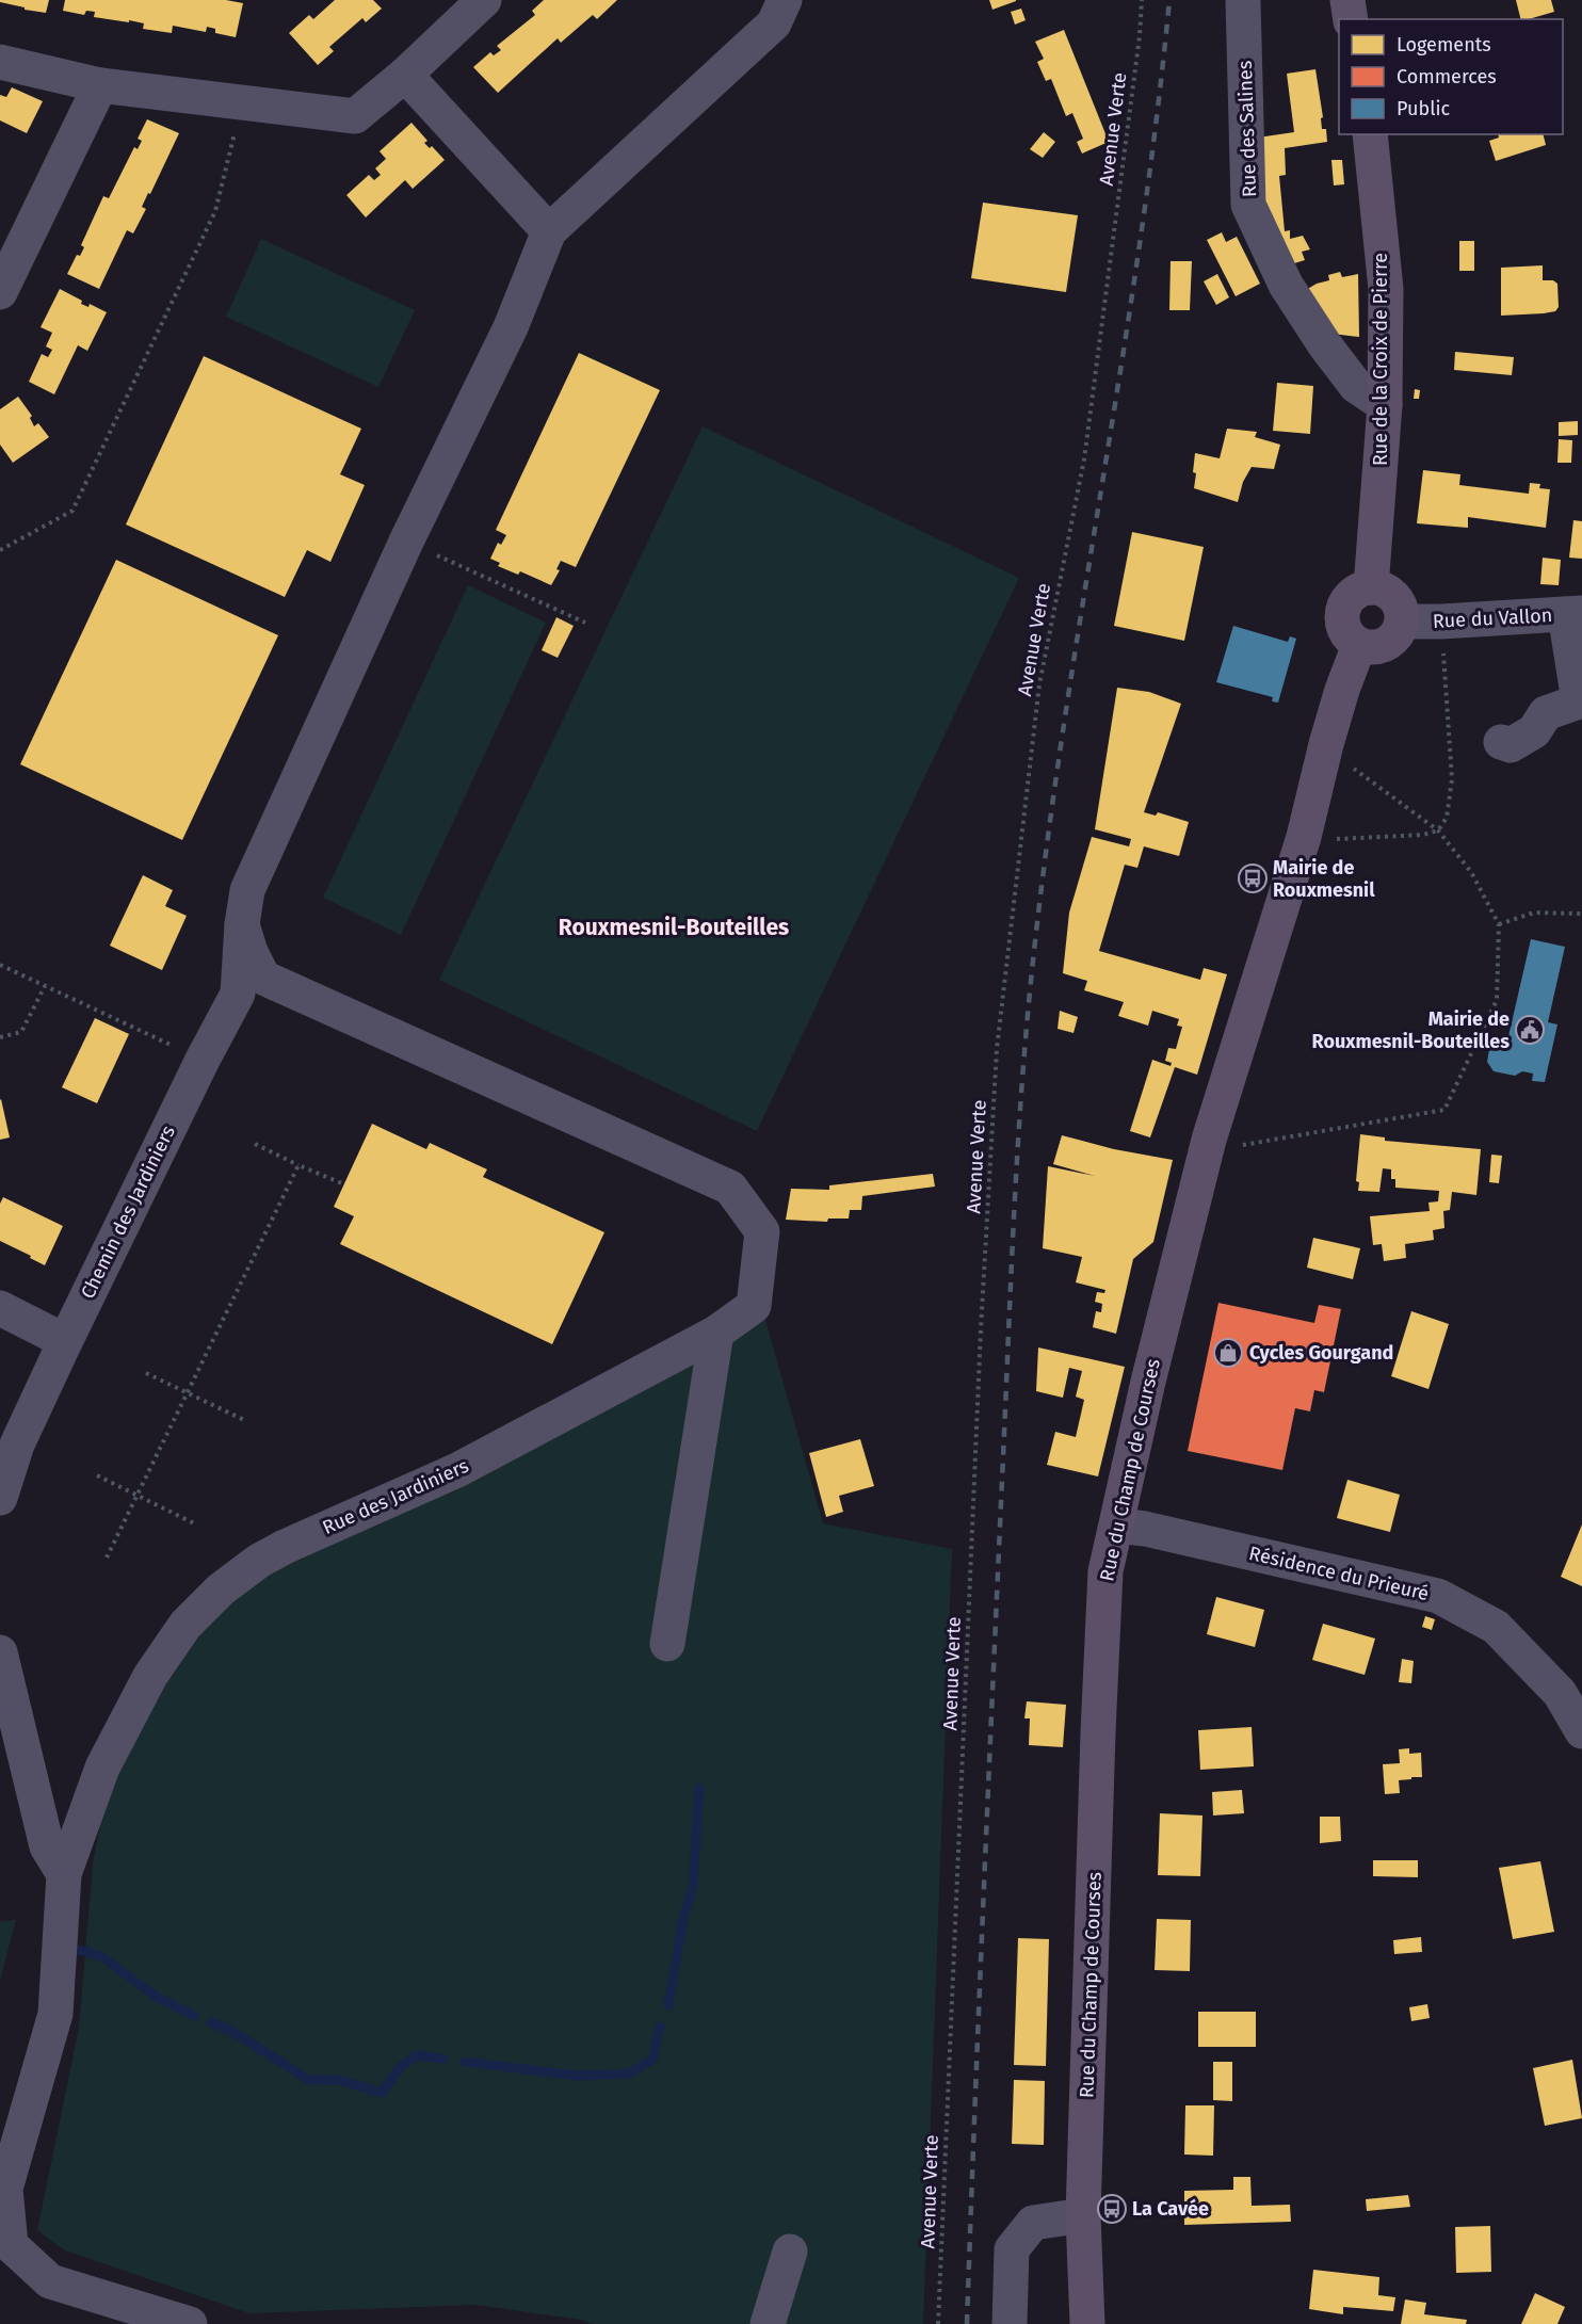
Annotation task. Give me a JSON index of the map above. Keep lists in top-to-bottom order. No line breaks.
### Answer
{"streets":{"main road":["Rue de la Croix de Pierre","Rue du Champ de Courses"],"street":["Rue des Salines","Rue du Vallon","Chemin des Jardiniers","Rue des Jardiniers","Résidence du Prieuré"],"path":["Avenue Verte"]},"crossings":[["Rue des Salines","Rue de la Croix de Pierre"],["Rue de la Croix de Pierre","Rue du Vallon"],["Rue de la Croix de Pierre","Rue du Champ de Courses"],["Rue du Vallon","Rue du Champ de Courses"],["Chemin des Jardiniers","Rue des Jardiniers"],["Rue du Champ de Courses","Résidence du Prieuré"]],"districts":["Rouxmesnil-Bouteilles"],"places":{"bus stop":["Mairie de Rouxmesnil","La Cavée"],"public building":["Mairie de Rouxmesnil-Bouteilles"],"shop":["Cycles Gourgand"]},"legend":["Logements","Commerces","Public"]}
